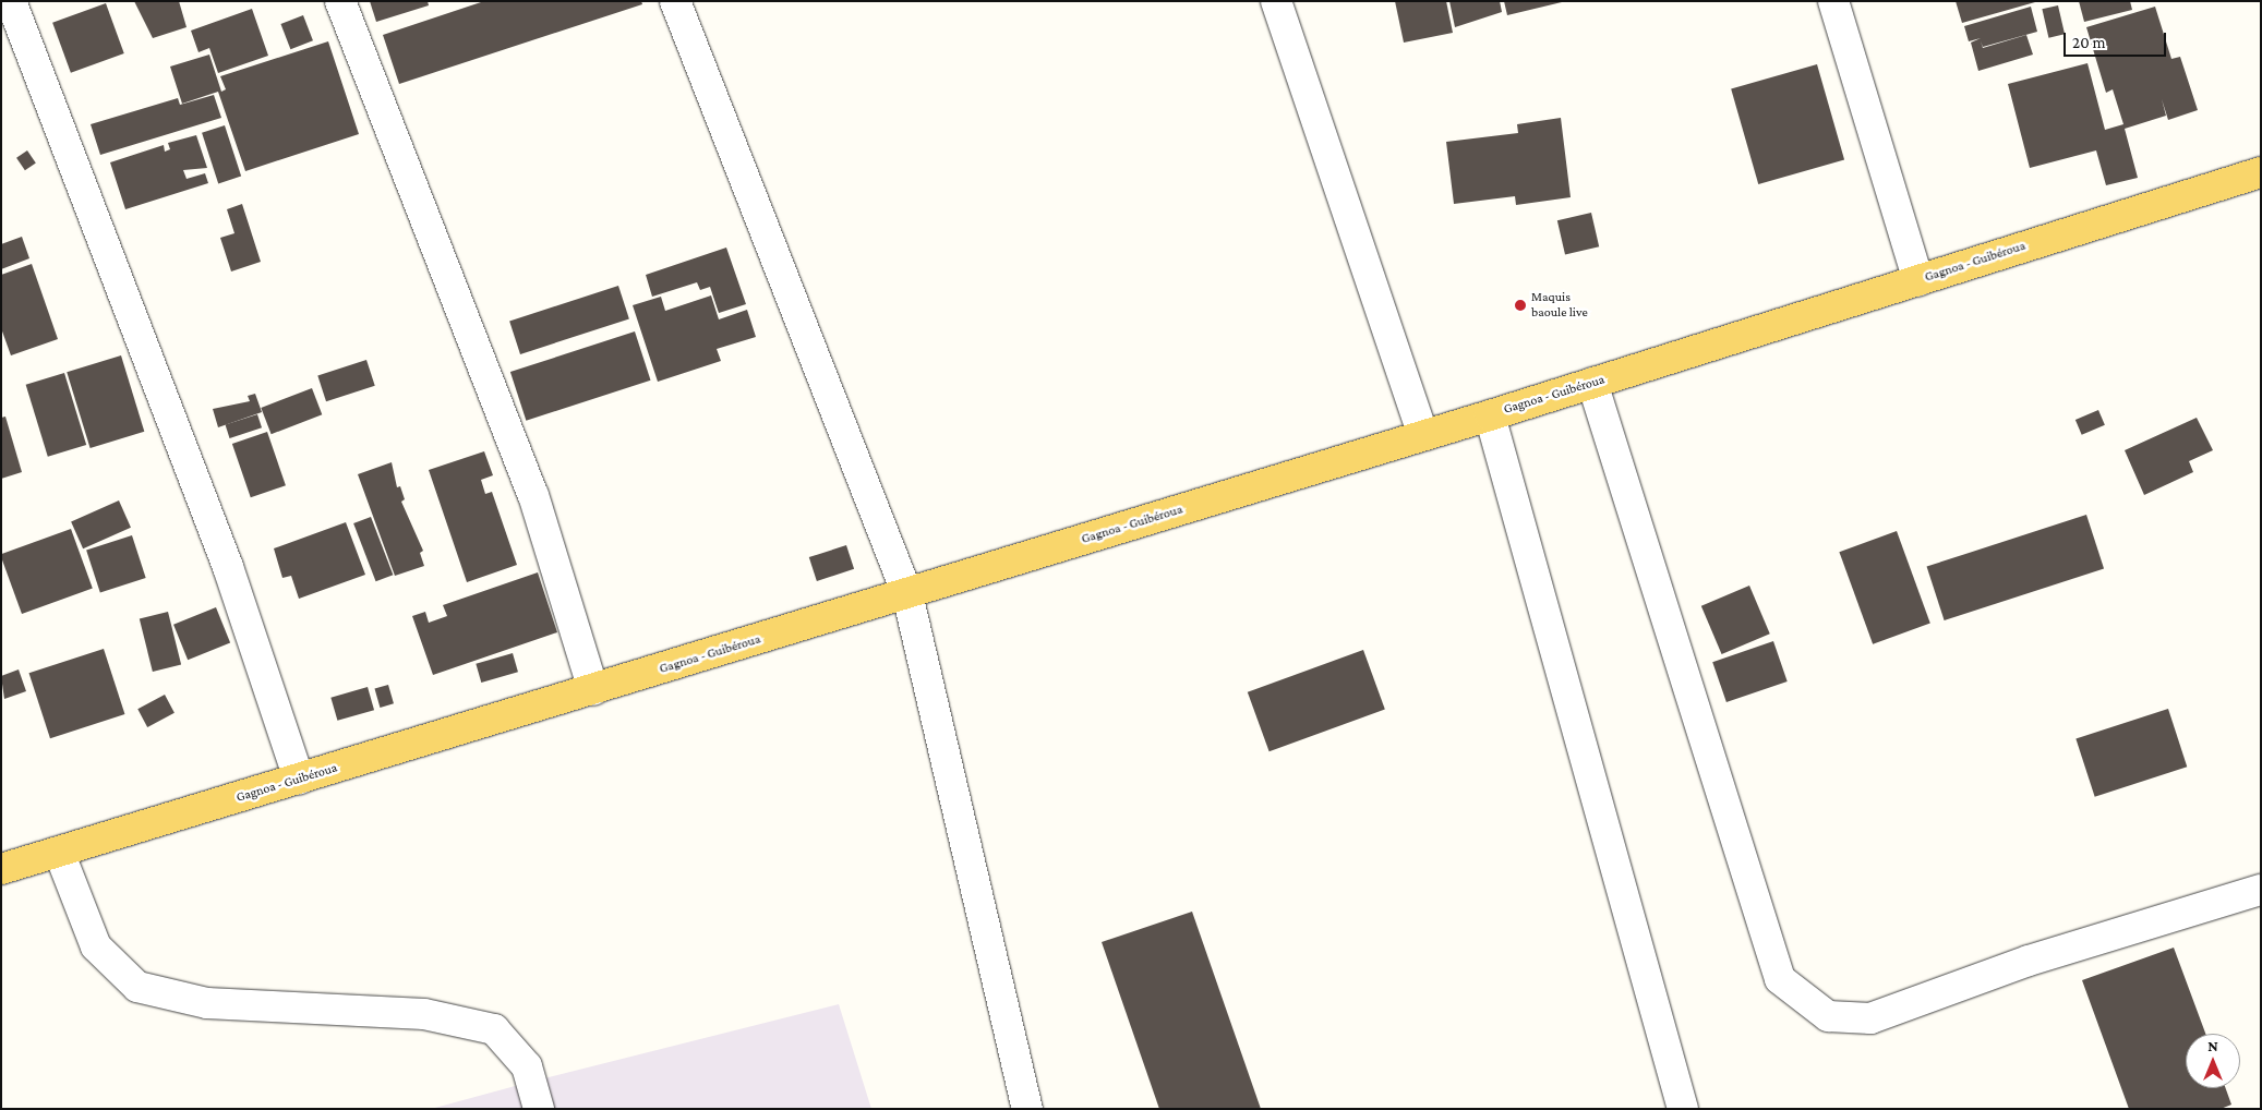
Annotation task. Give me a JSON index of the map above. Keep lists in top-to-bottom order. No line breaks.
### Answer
{"streets":{"main road":["Gagnoa - Guibéroua"]},"places":["Maquis baoule live"],"scale_bar":"20 m","north":"top"}
